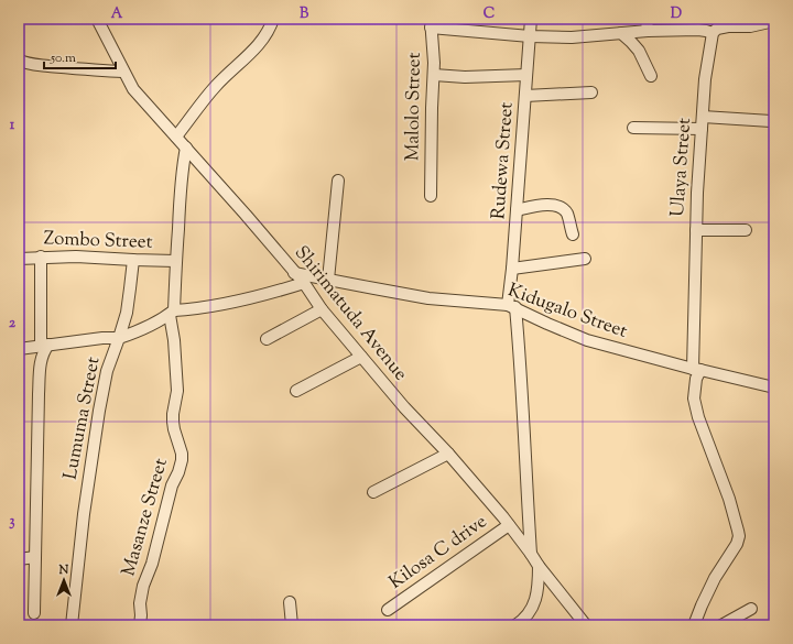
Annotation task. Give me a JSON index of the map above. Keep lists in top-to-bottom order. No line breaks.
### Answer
{"streets":{"street":["Malolo Street","Rudewa Street","Ulaya Street","Zombo Street","Kidugalo Street","Shirimatuda Avenue","Lumuma Street","Masanze Street","Kilosa C drive"]},"crossings":[["Rudewa Street","Kidugalo Street"],["Rudewa Street","Shirimatuda Avenue"],["Ulaya Street","Kidugalo Street"],["Kidugalo Street","Shirimatuda Avenue"],["Shirimatuda Avenue","Kilosa C drive"],["Lumuma Street","Masanze Street"]],"scale_bar":"50 m","north":"top","grid":{"columns":["A","B","C","D"],"rows":["1","2","3"]}}
